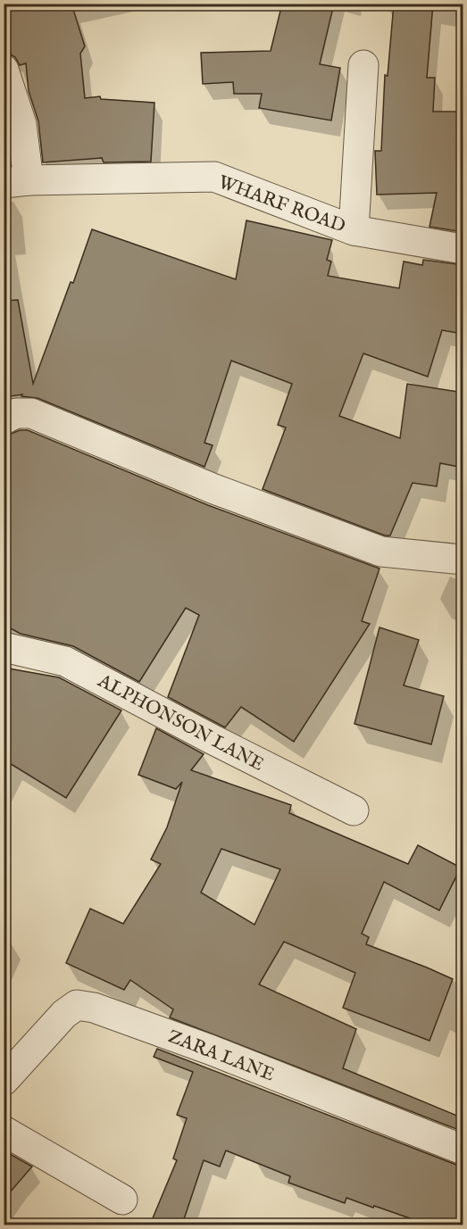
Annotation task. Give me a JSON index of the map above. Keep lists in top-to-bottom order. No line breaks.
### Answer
{"streets":{"street":["WHARF ROAD","ALPHONSON LANE","ZARA LANE"]}}
